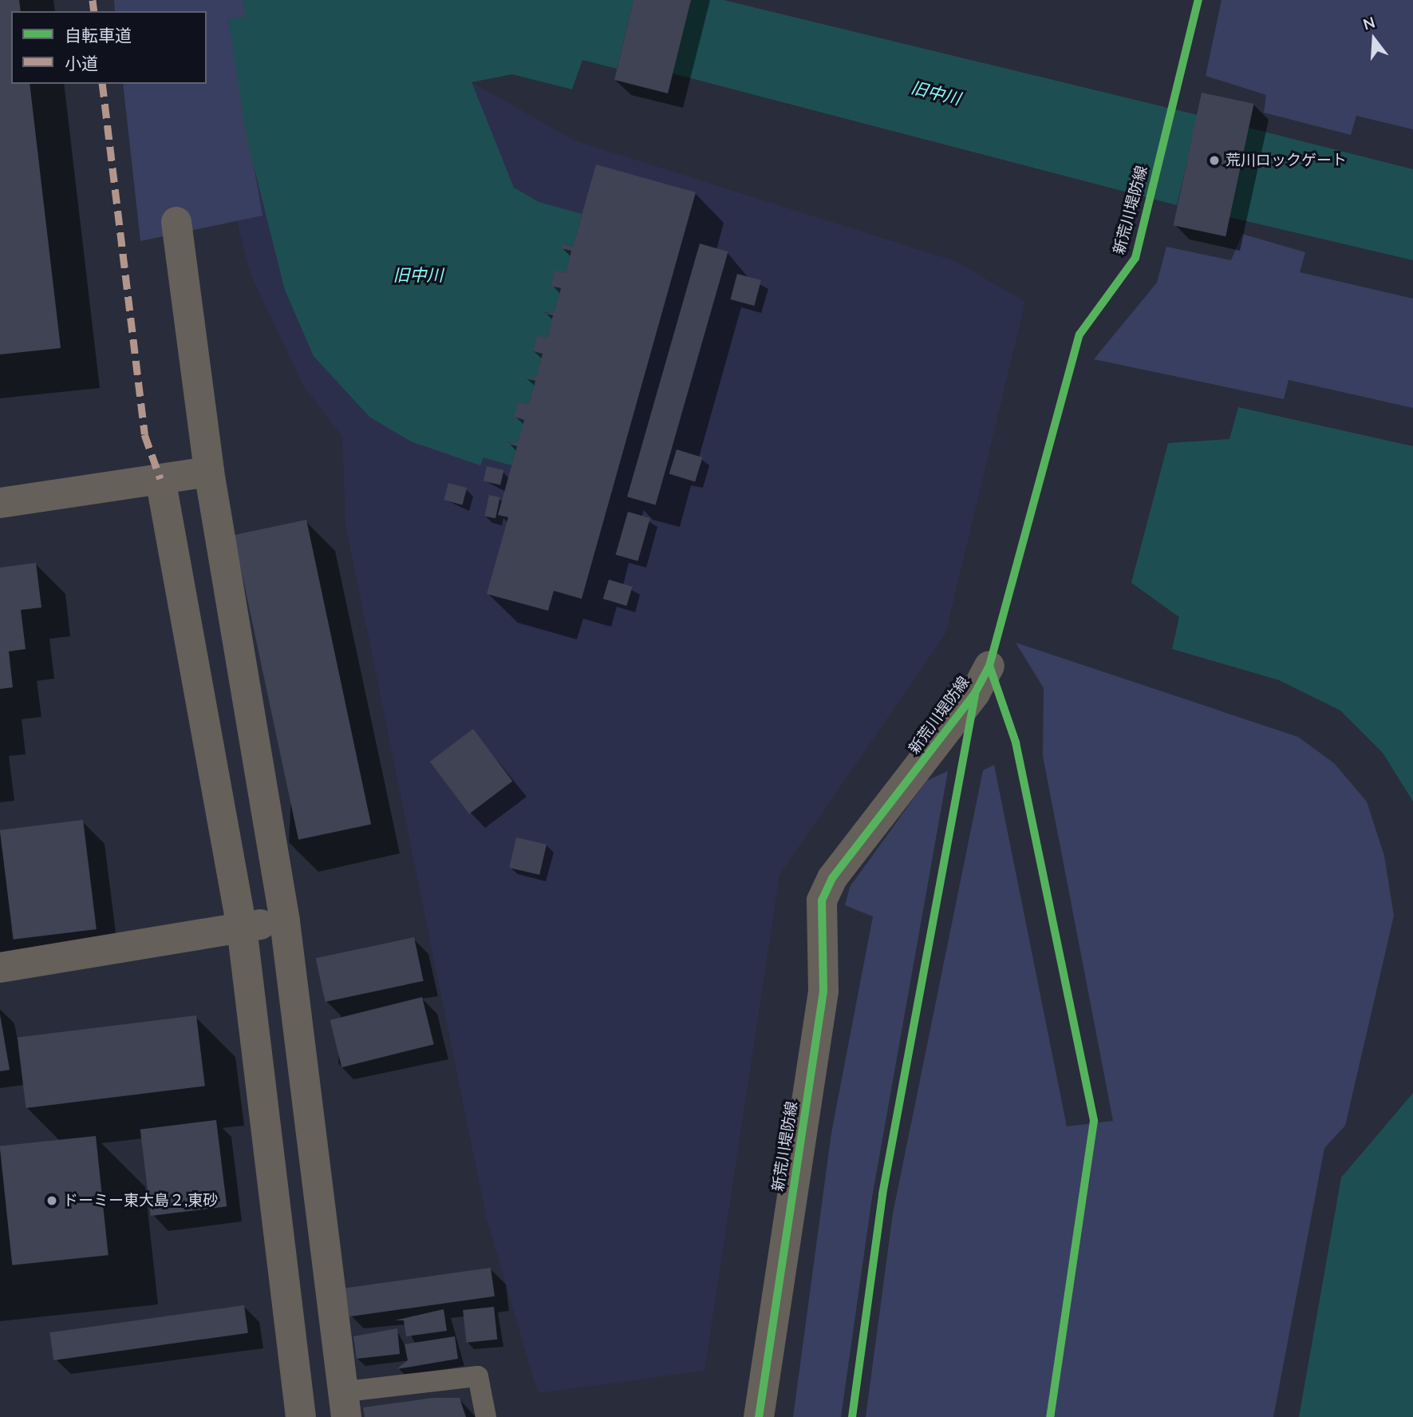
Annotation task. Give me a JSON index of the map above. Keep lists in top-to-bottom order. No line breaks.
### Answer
{"streets":{"street":["新荒川堤防線"]},"water":["旧中川"],"places":["荒川ロックゲート","ドーミー東大島２,東砂"],"legend":["自転車道","小道"],"north":"top"}
